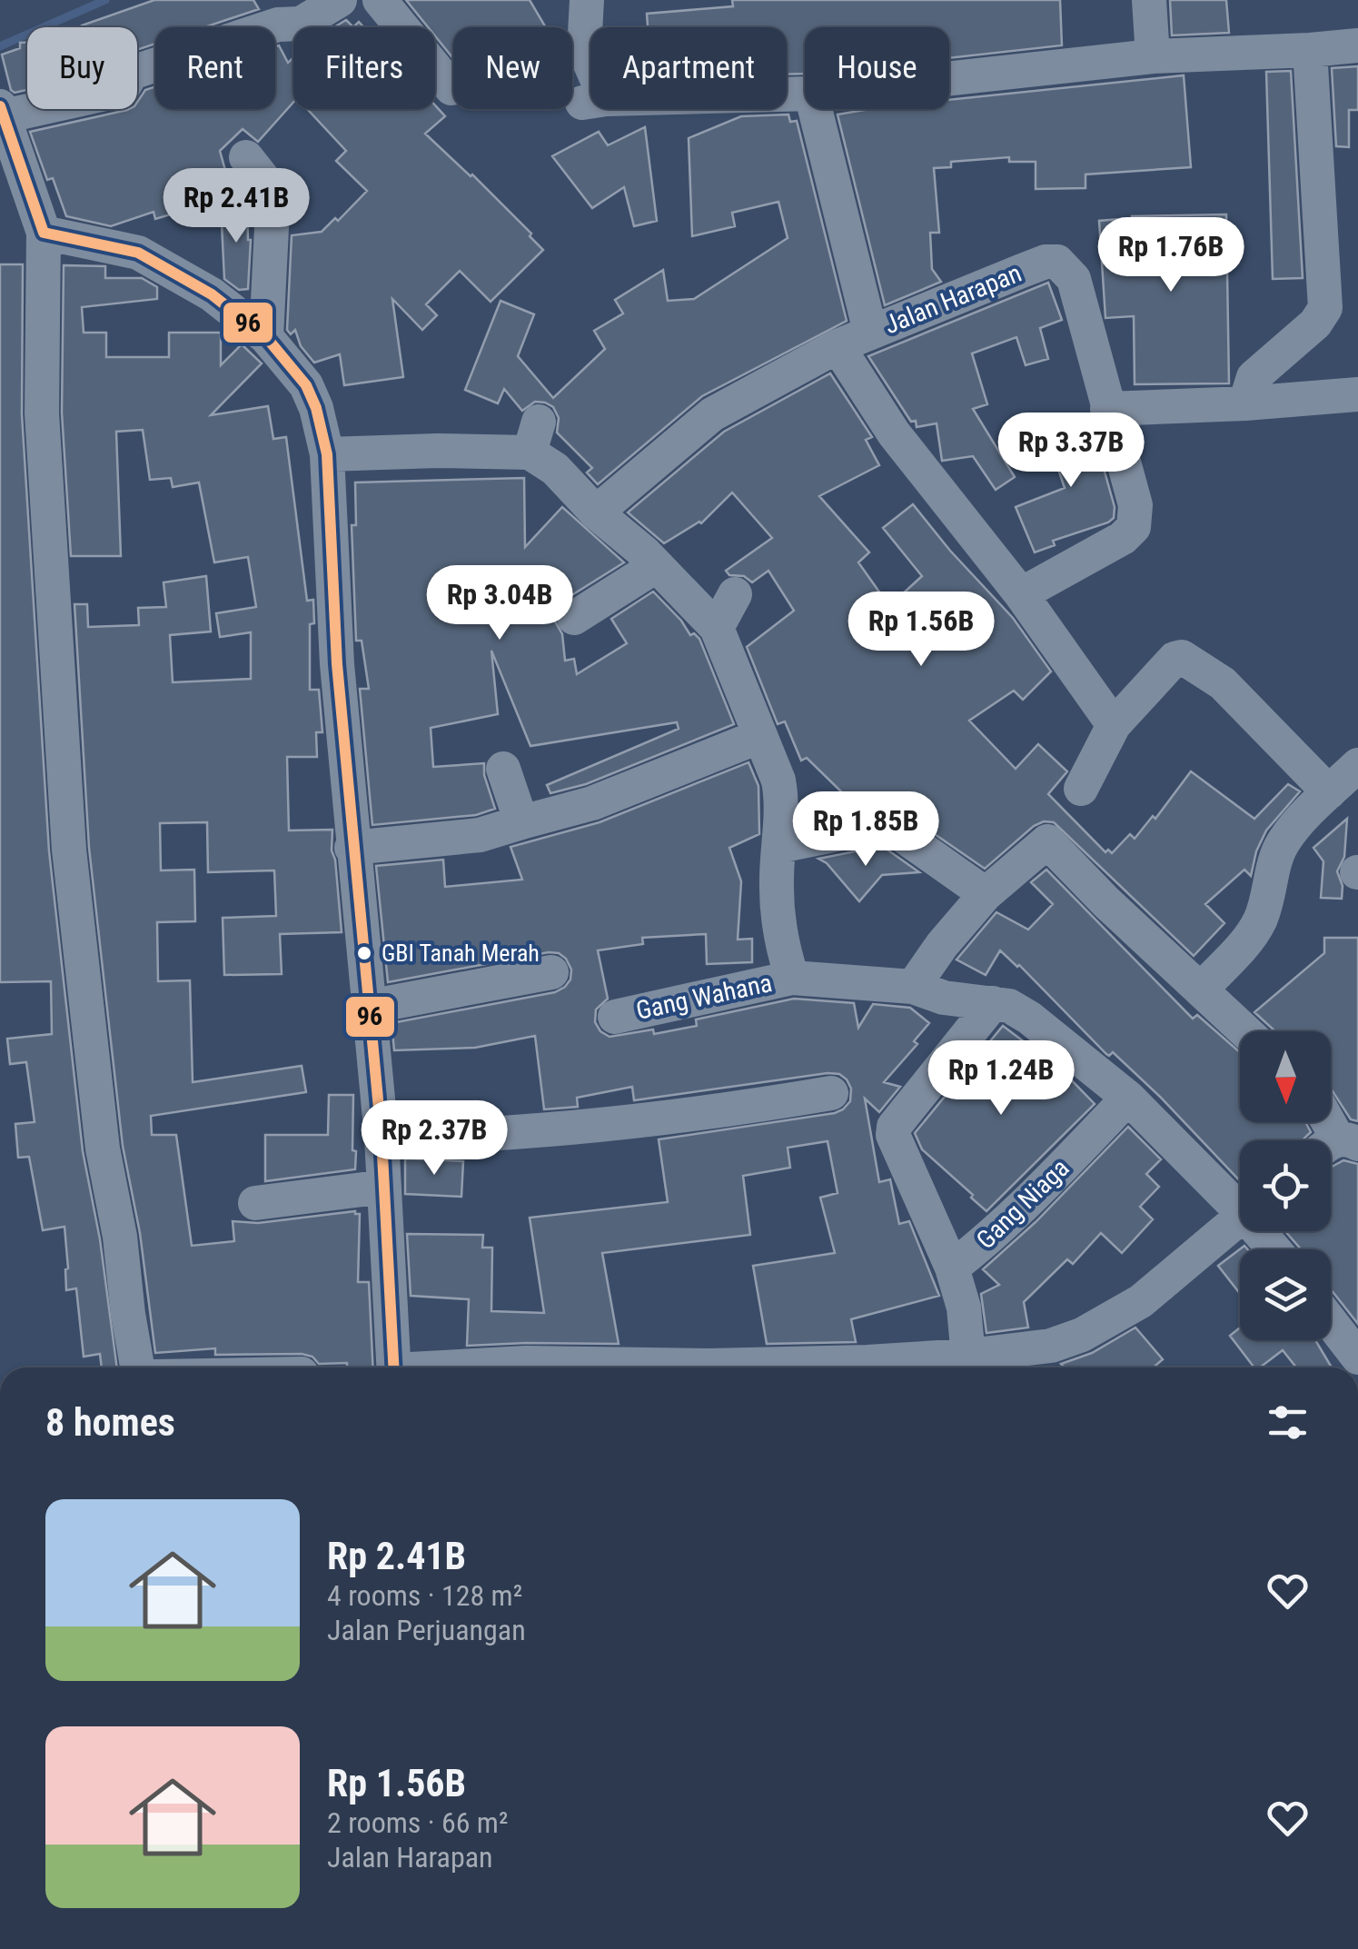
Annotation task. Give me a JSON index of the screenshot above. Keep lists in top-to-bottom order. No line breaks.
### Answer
{"streets":{"street":["Jalan Harapan","Gang Wahana","Gang Niaga"]},"crossings":[["Gang Wahana","Gang Niaga"]],"places":["GBI Tanah Merah"],"lines":["transit line 96"],"north":"bottom","page":{"chip":["Buy","Rent","Filters","New","Apartment","House"],"price":["Rp 2.41B","Rp 1.76B","Rp 3.37B","Rp 3.04B","Rp 1.56B","Rp 1.85B","Rp 1.24B","Rp 2.37B"],"heading":"8 homes","list":[{"name":"Rp 2.41B","note":"4 rooms · 128 m² · Jalan Perjuangan"},{"name":"Rp 1.56B","note":"2 rooms · 66 m² · Jalan Harapan"}]}}
